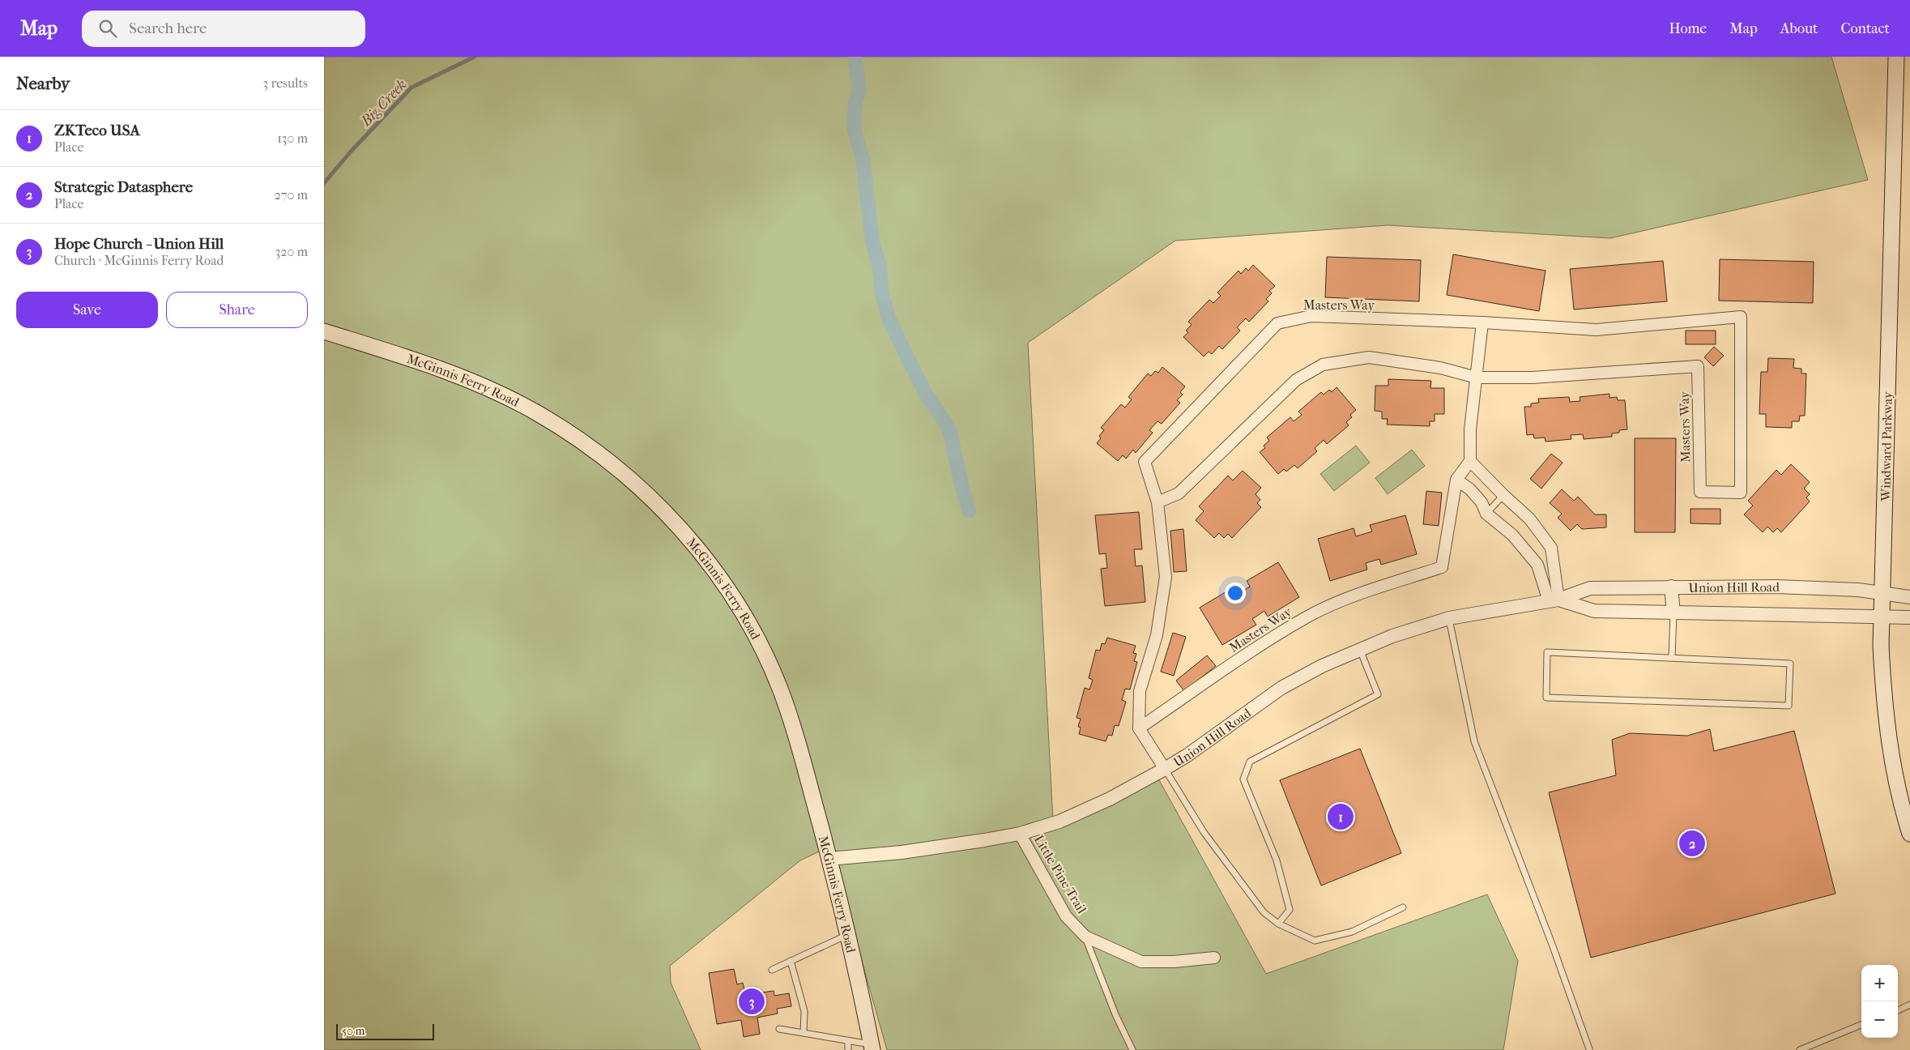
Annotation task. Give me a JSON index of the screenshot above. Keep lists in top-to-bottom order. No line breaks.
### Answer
{"streets":{"main road":["McGinnis Ferry Road","Windward Parkway"],"street":["Masters Way","Union Hill Road","Little Pine Trail"]},"crossings":[["McGinnis Ferry Road","Union Hill Road"],["Windward Parkway","Union Hill Road"],["Union Hill Road","Little Pine Trail"]],"water":["Big Creek"],"scale_bar":"50 m","page":{"header":"Map","search":"Search here","nav":["Home","Map","About","Contact"],"heading":["Nearby","3 results"],"list":[{"mark":"1","name":"ZKTeco USA","note":"Place","value":"130 m"},{"mark":"2","name":"Strategic Datasphere","note":"Place","value":"270 m"},{"mark":"3","name":"Hope Church - Union Hill","note":"Church · McGinnis Ferry Road","value":"320 m"}],"buttons":["Save","Share"],"pins":["1","2","3"],"map_buttons":["+","−"],"scale":"50 m"}}
